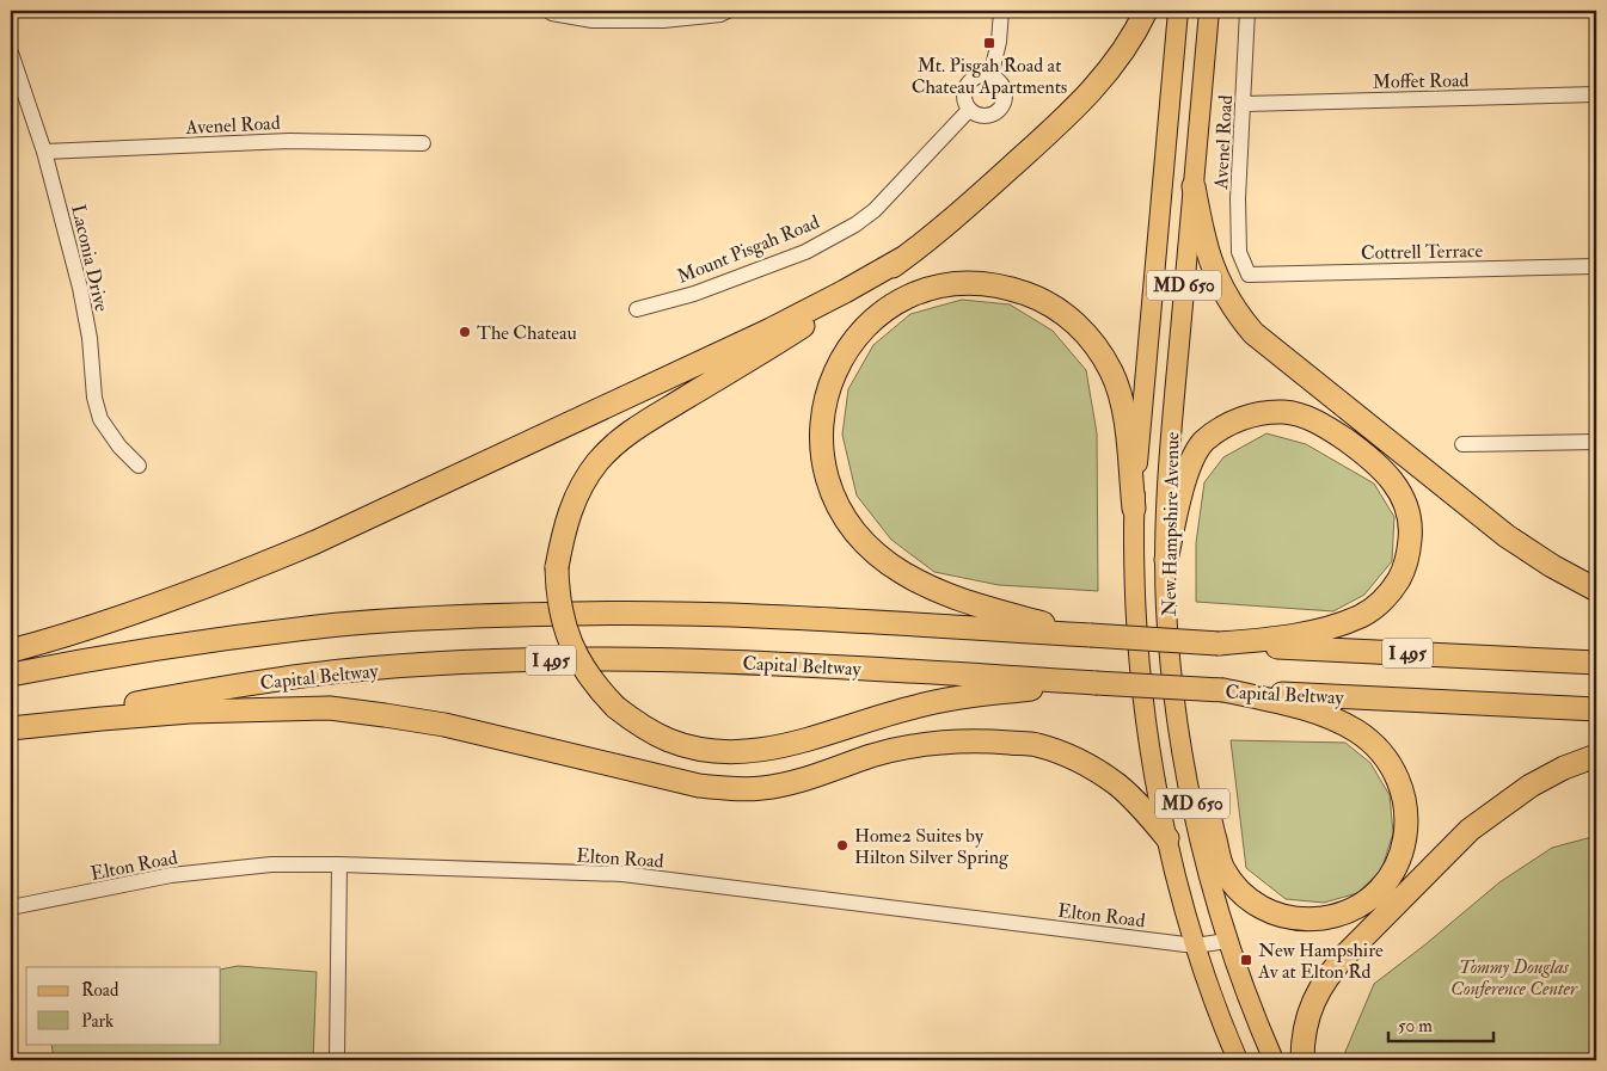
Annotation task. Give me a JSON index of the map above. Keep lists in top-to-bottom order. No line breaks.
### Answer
{"streets":{"highway":["I 495","Capital Beltway"],"main road":["MD 650","New Hampshire Avenue"],"street":["Moffet Road","Avenel Road","Mount Pisgah Road","Cottrell Terrace","Laconia Drive","Elton Road"]},"crossings":[["Moffet Road","Avenel Road"],["Avenel Road","Cottrell Terrace"],["Avenel Road","Laconia Drive"],["New Hampshire Avenue","Elton Road"]],"parks":["Tommy Douglas Conference Center"],"places":{"transit":["Mt. Pisgah Road at Chateau Apartments","New Hampshire Av at Elton Rd"],"other":["The Chateau","Home2 Suites by Hilton Silver Spring"]},"legend":["Road","Park"],"scale_bar":"50 m"}
